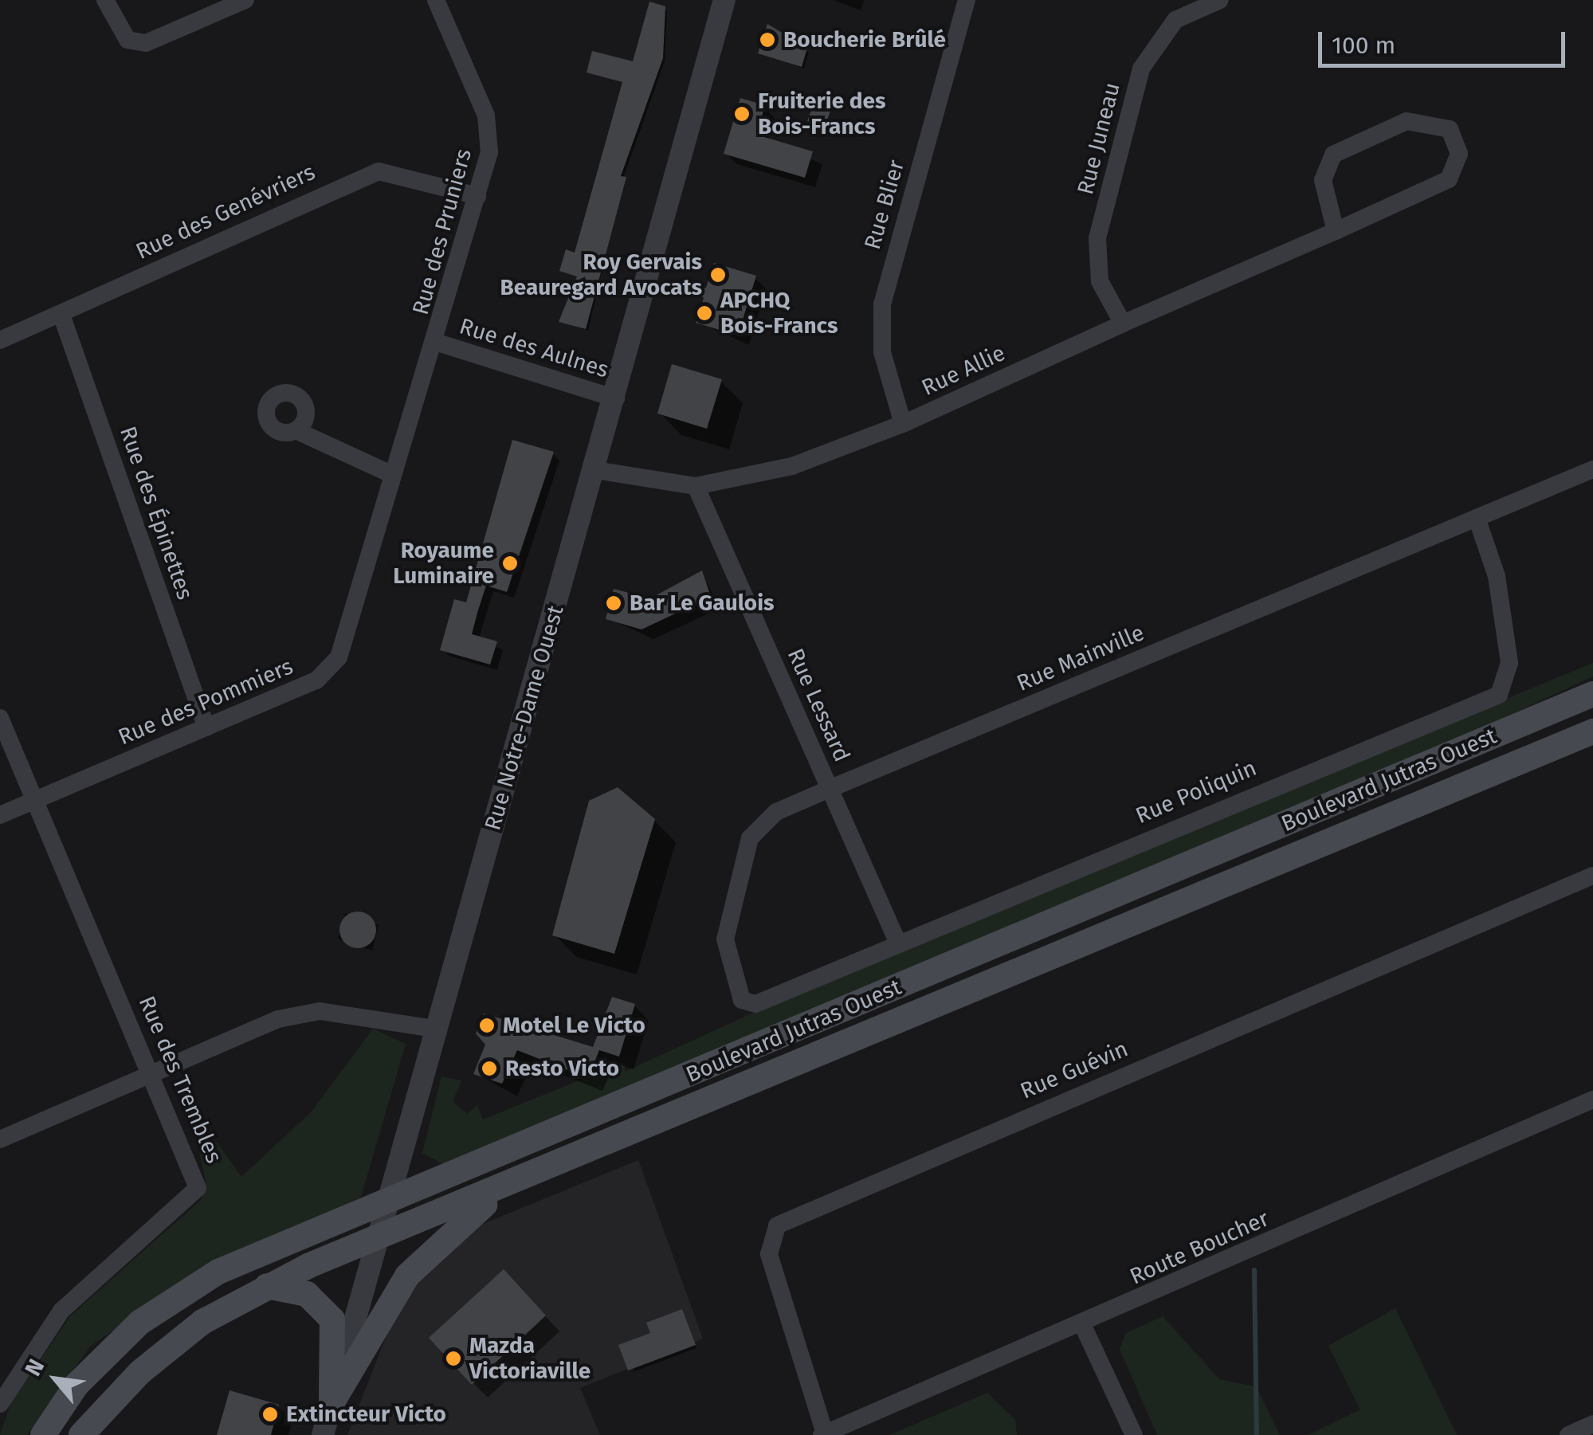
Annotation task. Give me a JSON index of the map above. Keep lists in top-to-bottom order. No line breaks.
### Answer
{"streets":{"main road":["Boulevard Jutras Ouest"],"street":["Rue Juneau","Rue Blier","Rue des Genévriers","Rue des Pruniers","Rue des Aulnes","Rue Allie","Rue des Épinettes","Rue Mainville","Rue des Pommiers","Rue Lessard","Rue Notre-Dame Ouest","Rue Poliquin","Rue Guévin","Rue des Trembles","Route Boucher"]},"crossings":[["Rue Juneau","Rue Allie"],["Rue Blier","Rue Allie"],["Rue des Genévriers","Rue des Pruniers"],["Rue des Genévriers","Rue des Épinettes"],["Rue des Pruniers","Rue des Aulnes"],["Rue des Pruniers","Rue des Pommiers"],["Rue des Aulnes","Rue des Pommiers"],["Rue des Aulnes","Rue Notre-Dame Ouest"],["Rue Allie","Rue Lessard"],["Rue Allie","Rue Notre-Dame Ouest"],["Rue des Épinettes","Rue des Pommiers"],["Rue Mainville","Rue Lessard"],["Rue Mainville","Rue Poliquin"],["Rue des Pommiers","Rue des Trembles"],["Rue Lessard","Rue Poliquin"],["Rue Notre-Dame Ouest","Boulevard Jutras Ouest"],["Rue Guévin","Route Boucher"]],"places":["Boucherie Brûlé","Fruiterie des Bois-Francs","Roy Gervais Beauregard Avocats","APCHQ Bois-Francs","Royaume Luminaire","Bar Le Gaulois","Motel Le Victo","Resto Victo","Mazda Victoriaville","Extincteur Victo"],"scale_bar":"100 m","north":"top left"}
